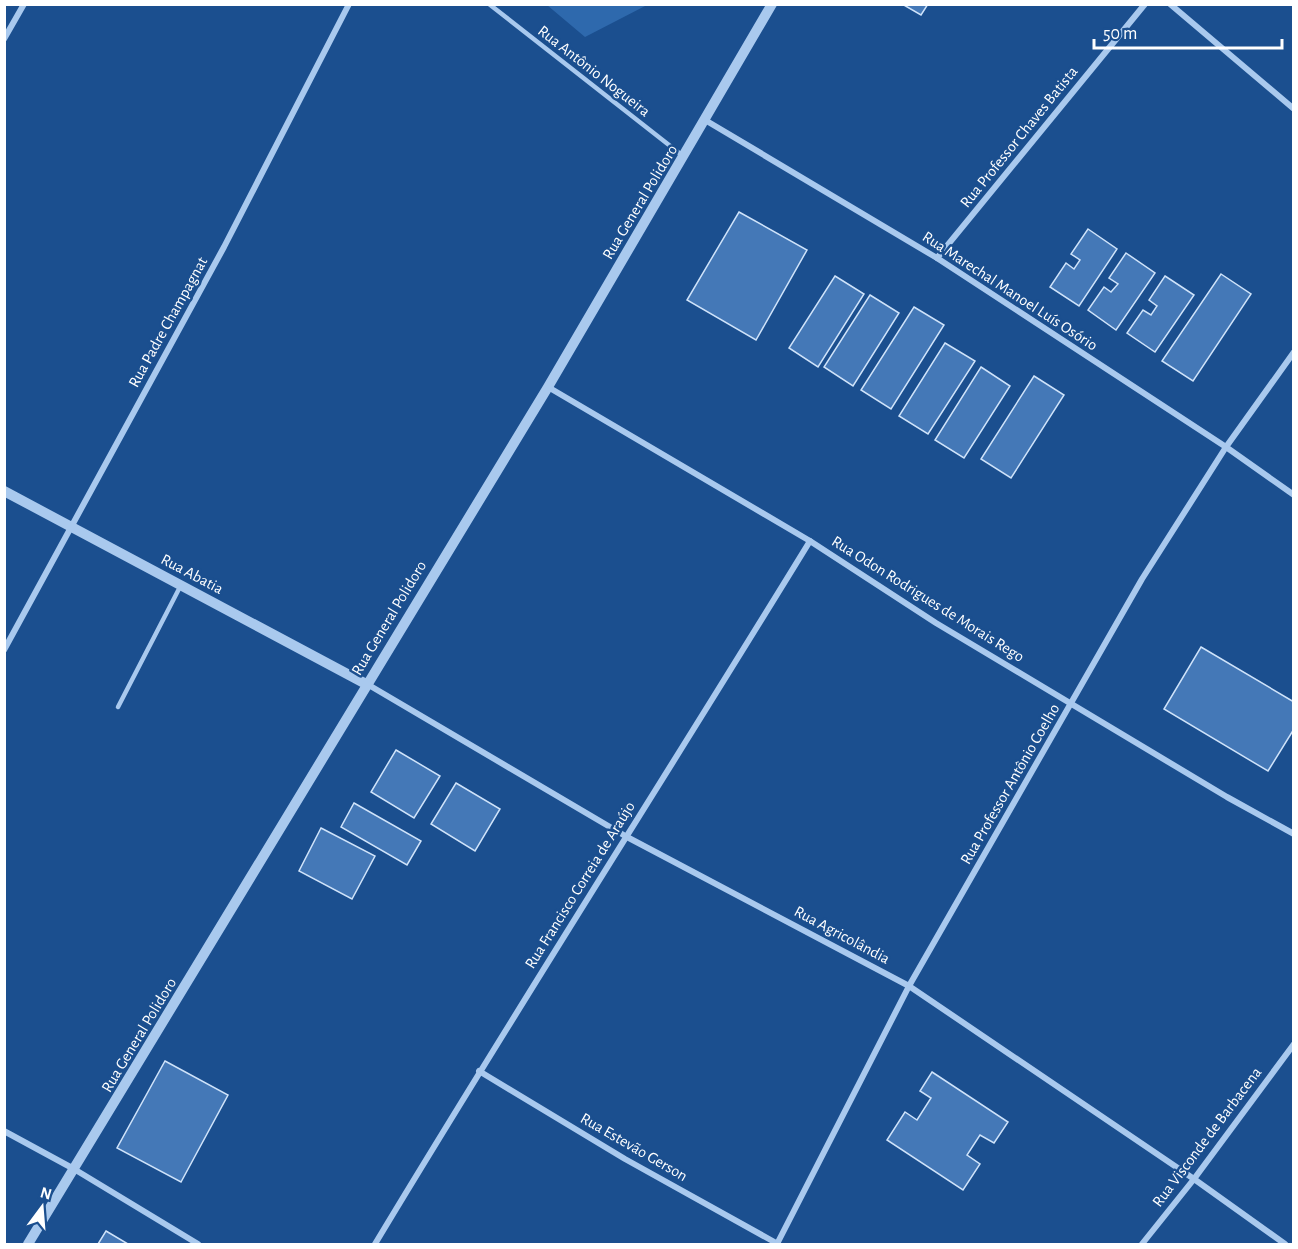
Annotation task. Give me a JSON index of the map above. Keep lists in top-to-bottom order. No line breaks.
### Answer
{"streets":{"street":["Rua Professor Chaves Batista","Rua General Polidoro","Rua Marechal Manoel Luís Osório","Rua Padre Champagnat","Rua Abatia","Rua Odon Rodrigues de Morais Rego","Rua Professor Antônio Coelho","Rua Francisco Correia de Araújo","Rua Agricolândia","Rua Visconde de Barbacena","Rua Estevão Gerson"],"lane":["Rua Antônio Nogueira"]},"crossings":[["Rua Antônio Nogueira","Rua General Polidoro"],["Rua Professor Chaves Batista","Rua Marechal Manoel Luís Osório"],["Rua General Polidoro","Rua Marechal Manoel Luís Osório"],["Rua General Polidoro","Rua Abatia"],["Rua General Polidoro","Rua Odon Rodrigues de Morais Rego"],["Rua General Polidoro","Rua Agricolândia"],["Rua Marechal Manoel Luís Osório","Rua Professor Antônio Coelho"],["Rua Padre Champagnat","Rua Abatia"],["Rua Abatia","Rua Agricolândia"],["Rua Odon Rodrigues de Morais Rego","Rua Professor Antônio Coelho"],["Rua Odon Rodrigues de Morais Rego","Rua Francisco Correia de Araújo"],["Rua Professor Antônio Coelho","Rua Agricolândia"],["Rua Professor Antônio Coelho","Rua Estevão Gerson"],["Rua Francisco Correia de Araújo","Rua Agricolândia"],["Rua Francisco Correia de Araújo","Rua Estevão Gerson"],["Rua Agricolândia","Rua Visconde de Barbacena"]],"scale_bar":"50 m","north":"top"}
